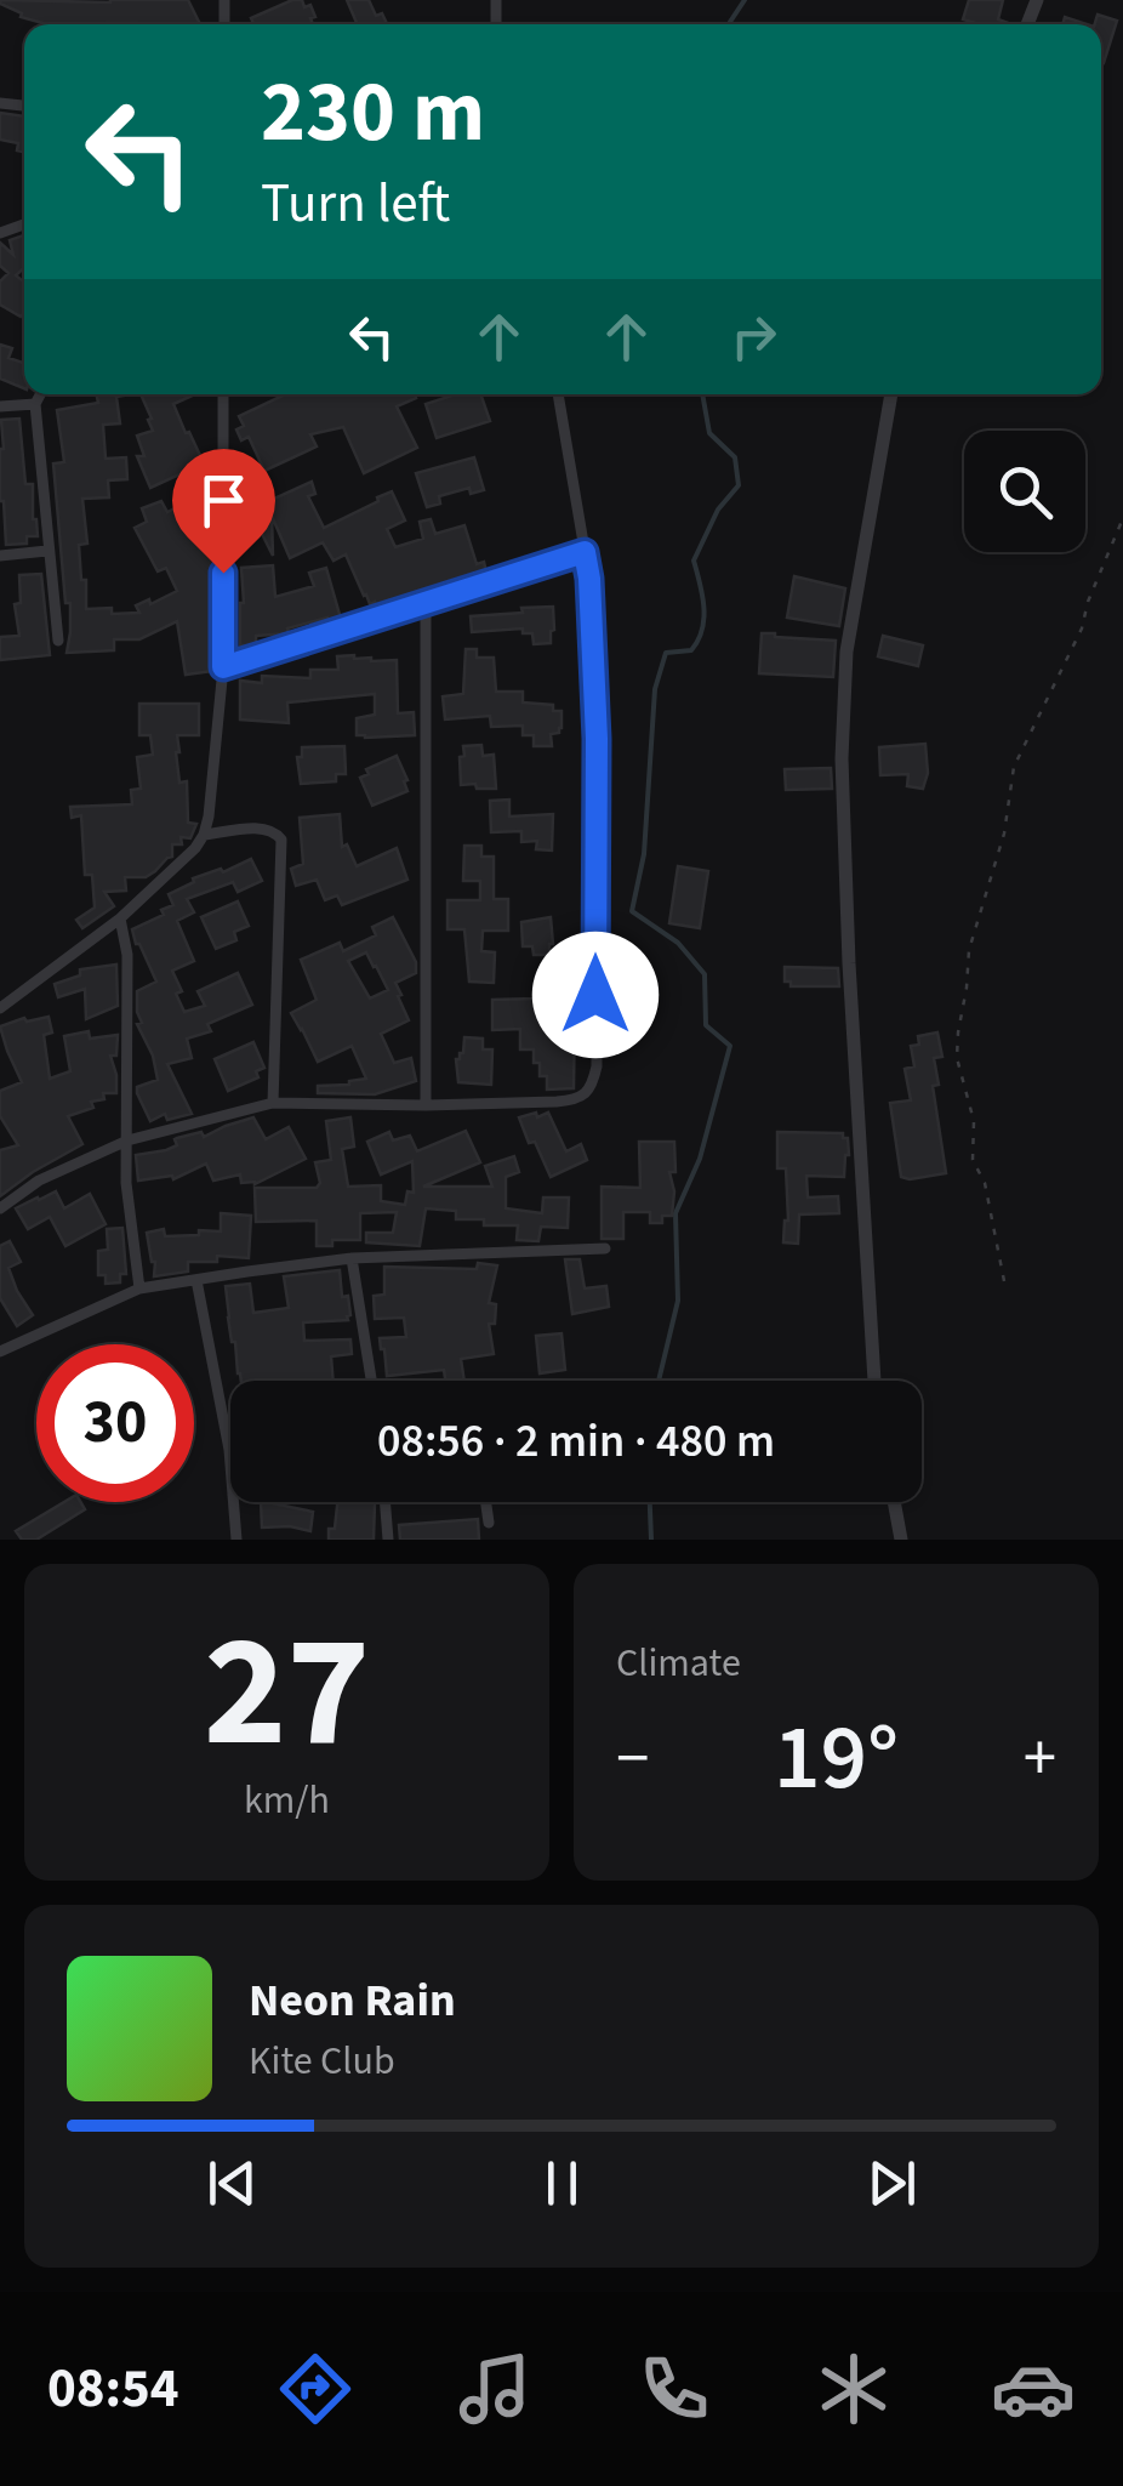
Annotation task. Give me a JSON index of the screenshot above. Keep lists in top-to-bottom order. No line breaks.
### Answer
{"page":{"turn":["230 m","Turn left"],"limit":"30","trip":"08:56 · 2 min · 480 m","tile":[["27","km/h"],"Climate"],"heat":["−","19°","+"],"song":["Neon Rain","Kite Club"],"tabs":"08:54"}}
